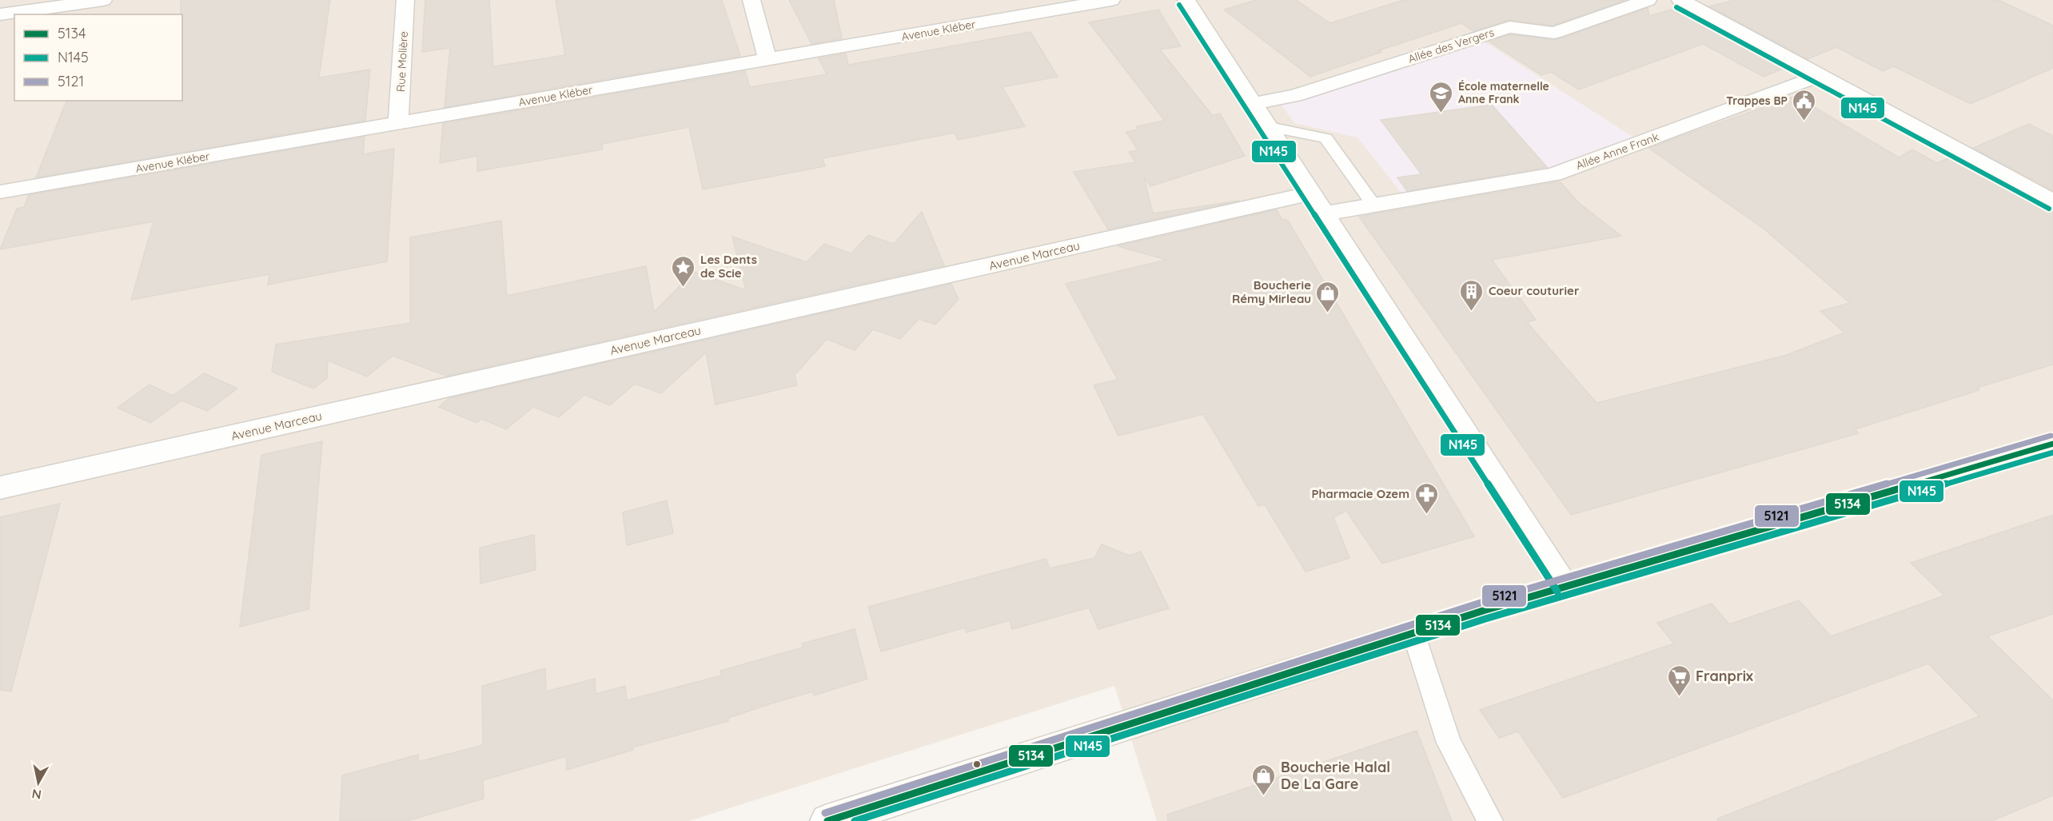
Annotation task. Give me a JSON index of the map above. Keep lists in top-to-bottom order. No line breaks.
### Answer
{"streets":{"street":["Avenue Kléber","Allée des Vergers","Rue Molière","Allée Anne Frank","Avenue Marceau"]},"crossings":[["Avenue Kléber","Rue Molière"]],"places":{"school or university":["École maternelle Anne Frank"],"public building":["Trappes BP"],"place":["Les Dents de Scie"],"building":["Coeur couturier"],"shop":["Boucherie Rémy Mirleau","Boucherie Halal De La Gare"],"pharmacy":["Pharmacie Ozem"],"supermarket":["Franprix"]},"lines":["transit line N145","transit line 5121","transit line 5134"],"legend":["5134","N145","5121"],"north":"bottom"}
